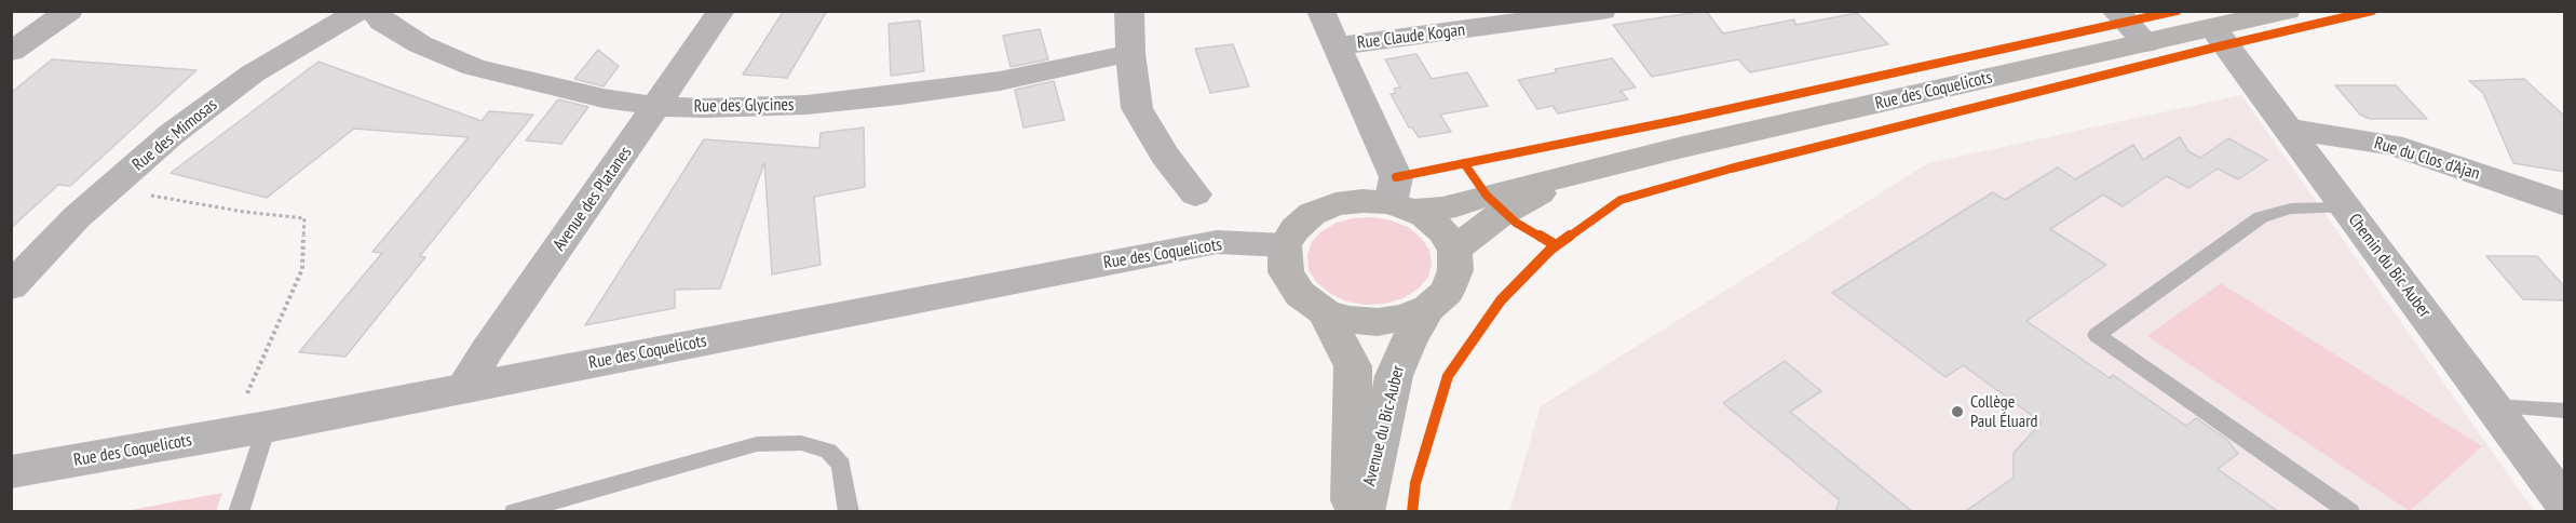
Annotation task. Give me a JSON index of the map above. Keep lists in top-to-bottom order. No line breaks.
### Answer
{"streets":{"main road":["Rue des Coquelicots","Avenue du Bic-Auber"],"street":["Rue Claude Kogan","Rue des Glycines","Rue des Mimosas","Rue du Clos d’Ajan","Avenue des Platanes","Chemin du Bic Auber"]},"crossings":[["Rue des Coquelicots","Avenue des Platanes"],["Rue des Coquelicots","Chemin du Bic Auber"],["Rue des Coquelicots","Avenue du Bic-Auber"],["Rue des Glycines","Avenue des Platanes"],["Rue du Clos d’Ajan","Chemin du Bic Auber"]],"places":["Collège Paul Éluard"]}
